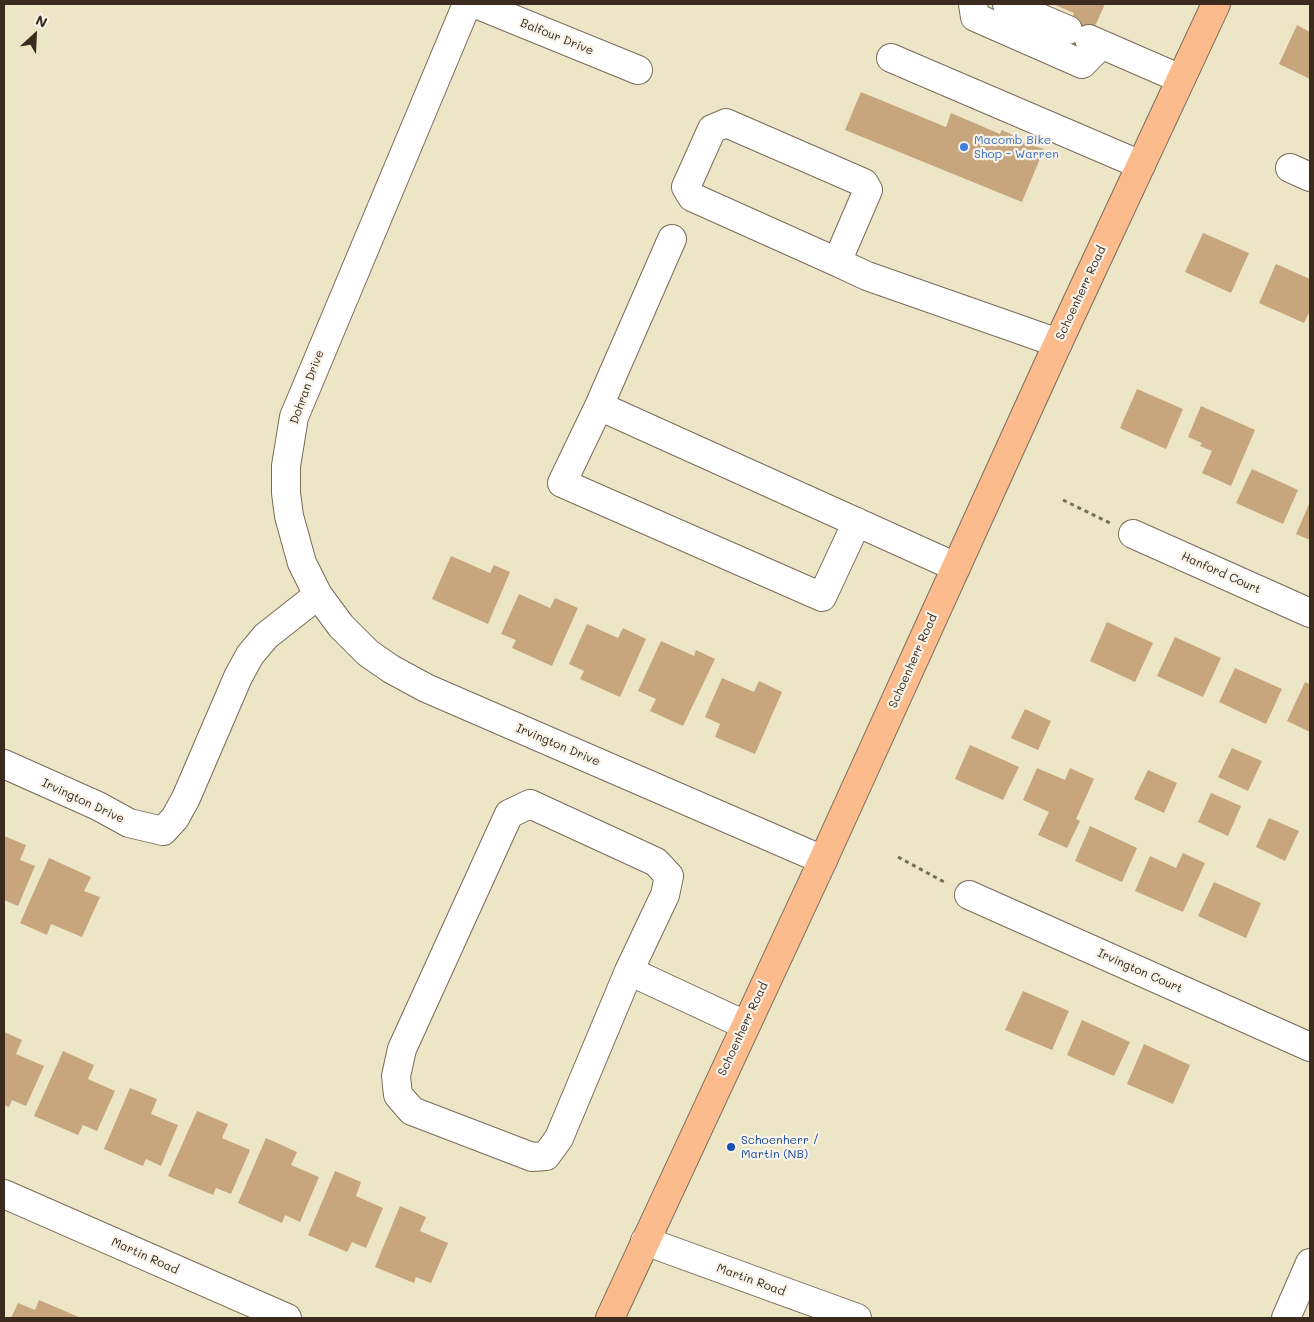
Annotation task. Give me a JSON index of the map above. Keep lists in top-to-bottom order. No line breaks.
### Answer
{"streets":{"main road":["Schoenherr Road"],"street":["Balfour Drive","Dohran Drive","Hanford Court","Irvington Drive","Irvington Court","Martin Road"]},"crossings":[["Schoenherr Road","Irvington Drive"],["Schoenherr Road","Martin Road"],["Dohran Drive","Irvington Drive"]],"places":["Macomb Bike Shop - Warren","Schoenherr / Martin (NB)"],"north":"top right"}
